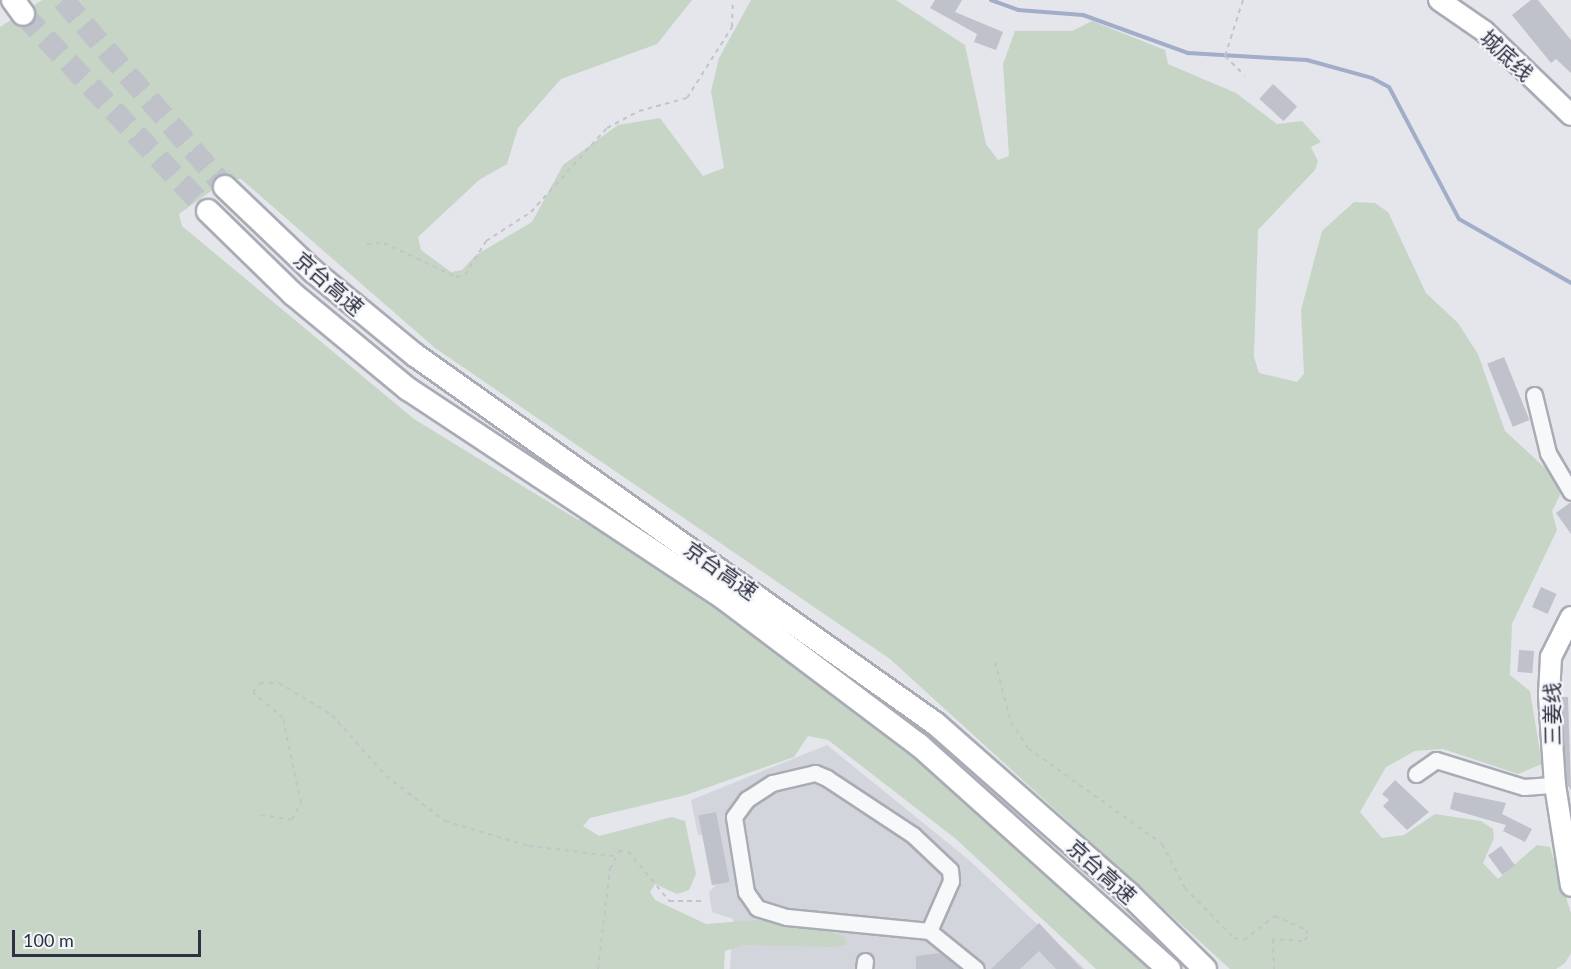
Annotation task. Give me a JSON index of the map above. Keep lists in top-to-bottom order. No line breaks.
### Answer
{"streets":{"highway":["京台高速"],"main road":["城底线","三姜线"]},"scale_bar":"100 m"}
